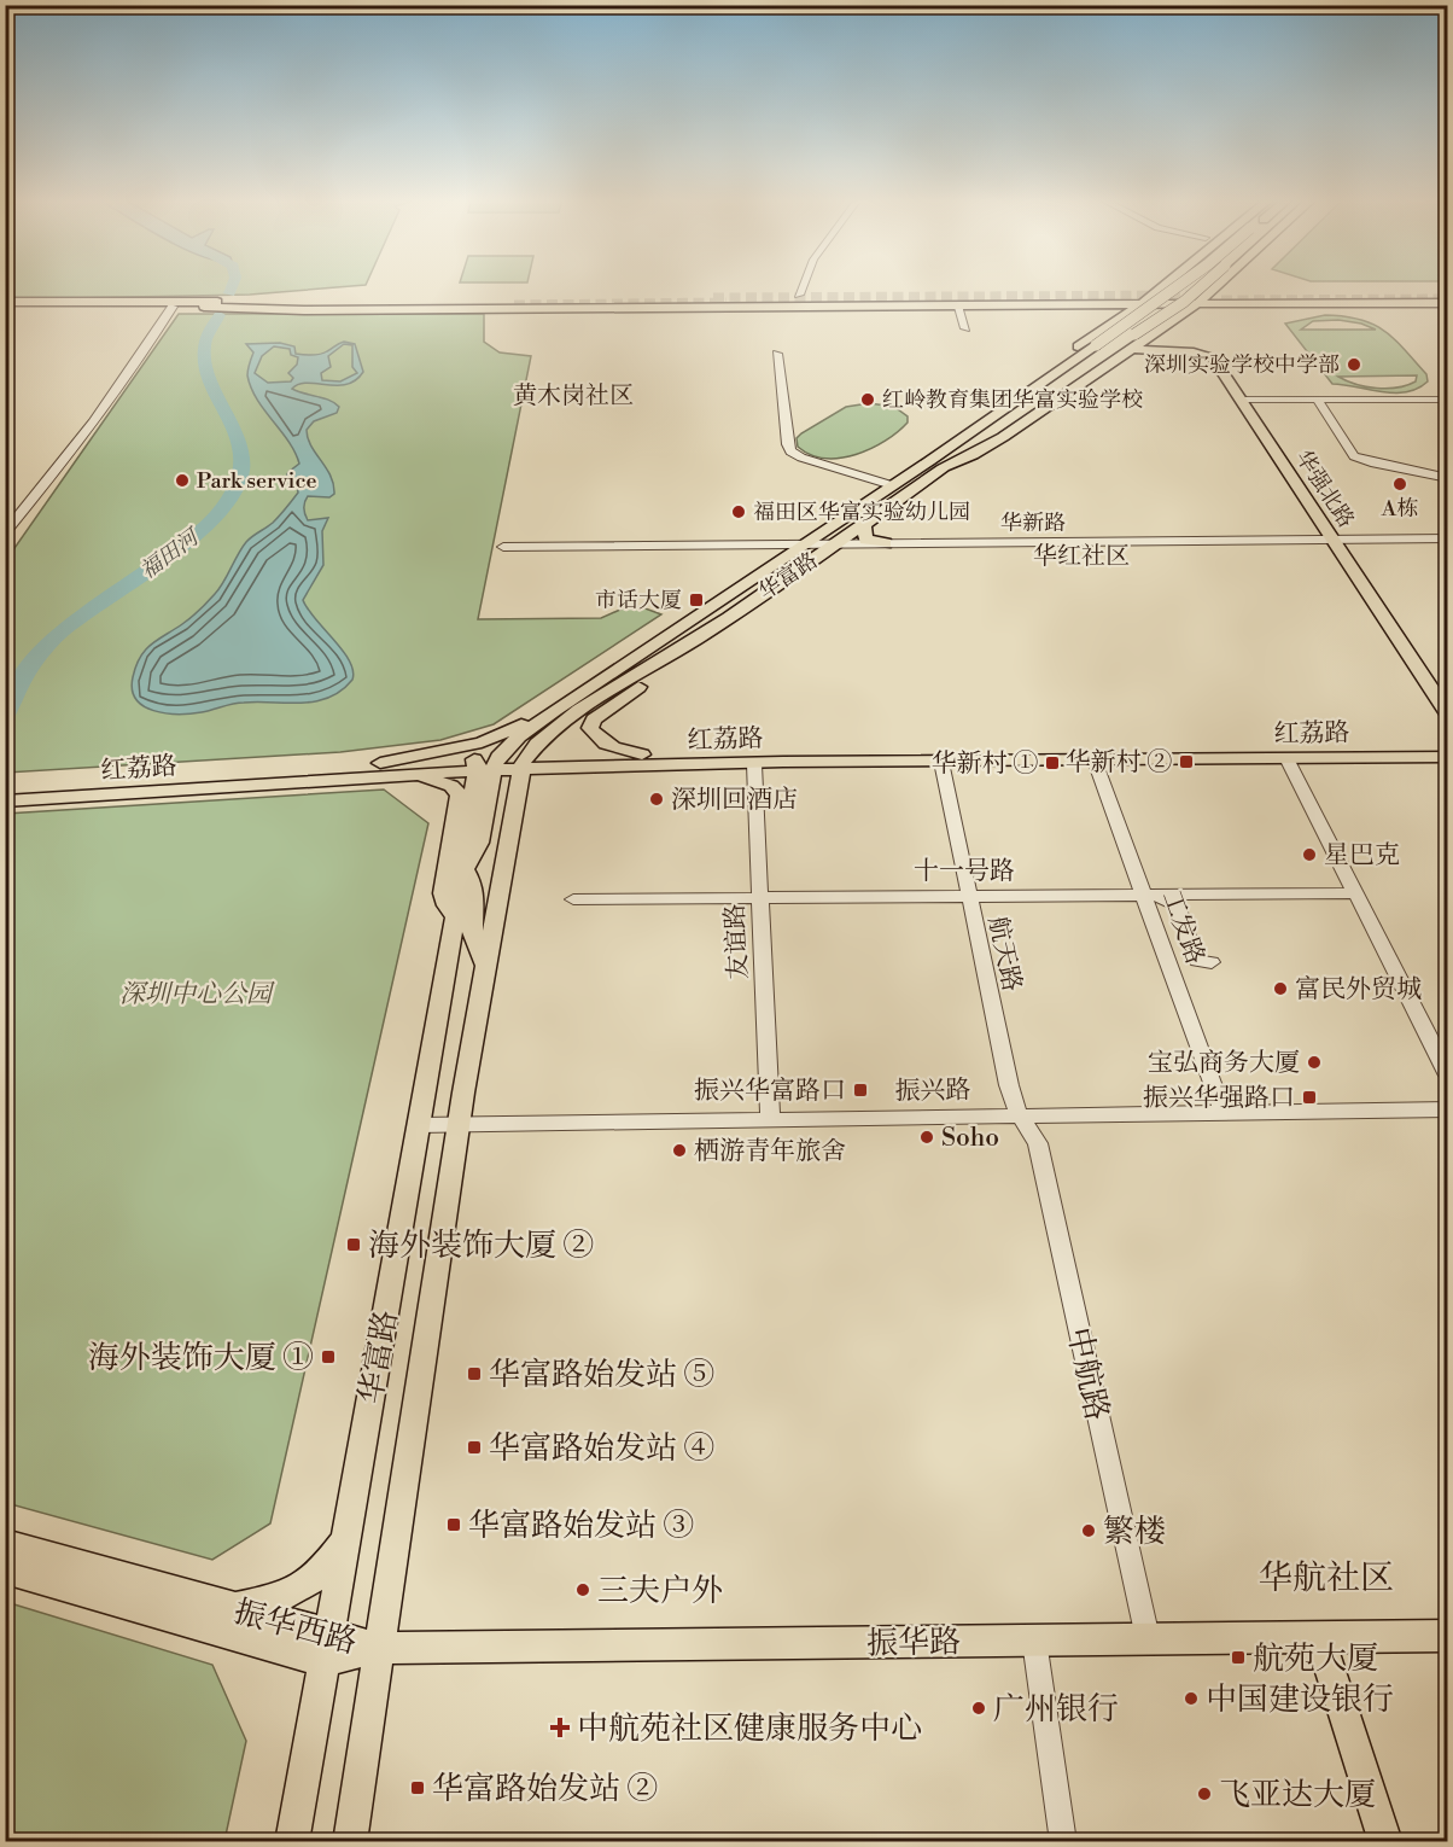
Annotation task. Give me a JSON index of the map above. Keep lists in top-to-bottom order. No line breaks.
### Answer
{"streets":{"main road":["华强北路","华富路","红荔路","振华西路","振华路"],"street":["华新路","十一号路","工发路","友谊路","航天路","振兴路","中航路"]},"crossings":[["华强北路","华新路"],["华强北路","华富路"],["华新路","华富路"],["华富路","红荔路"],["华富路","振兴路"],["华富路","振华西路"],["华富路","振华路"],["红荔路","工发路"],["红荔路","友谊路"],["红荔路","航天路"],["十一号路","工发路"],["十一号路","友谊路"],["十一号路","航天路"],["工发路","振兴路"],["友谊路","振兴路"],["航天路","振兴路"],["航天路","中航路"],["振兴路","中航路"],["中航路","振华路"],["振华西路","振华路"]],"districts":["黄木岗社区","华红社区","华航社区"],"water":["福田河"],"parks":["深圳中心公园"],"places":{"other":["深圳实验学校中学部","红岭教育集团华富实验学校","Park service","A栋","福田区华富实验幼儿园","深圳回酒店","星巴克","富民外贸城","宝弘商务大厦","Soho","栖游青年旅舍","繁楼","三夫户外","中国建设银行","广州银行","飞亚达大厦"],"transit":["市话大厦","华新村 ②","华新村 ①","振兴华富路口","振兴华强路口","海外装饰大厦 ②","海外装饰大厦 ①","华富路始发站 ⑤","华富路始发站 ④","华富路始发站 ③","航苑大厦","华富路始发站 ②"],"health":["中航苑社区健康服务中心"]}}
